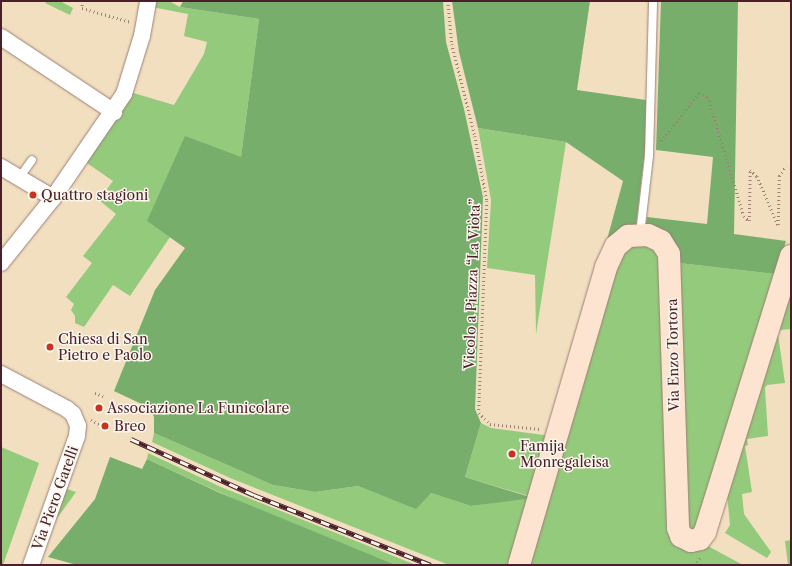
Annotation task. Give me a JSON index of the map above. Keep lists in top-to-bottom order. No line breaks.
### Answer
{"streets":{"street":["Via Enzo Tortora","Via Piero Garelli"],"path":["Vicolo a Piazza “La Viòta”"]},"places":["Quattro stagioni","Chiesa di San Pietro e Paolo","Associazione La Funicolare","Breo","Famija Monregaleisa"]}
